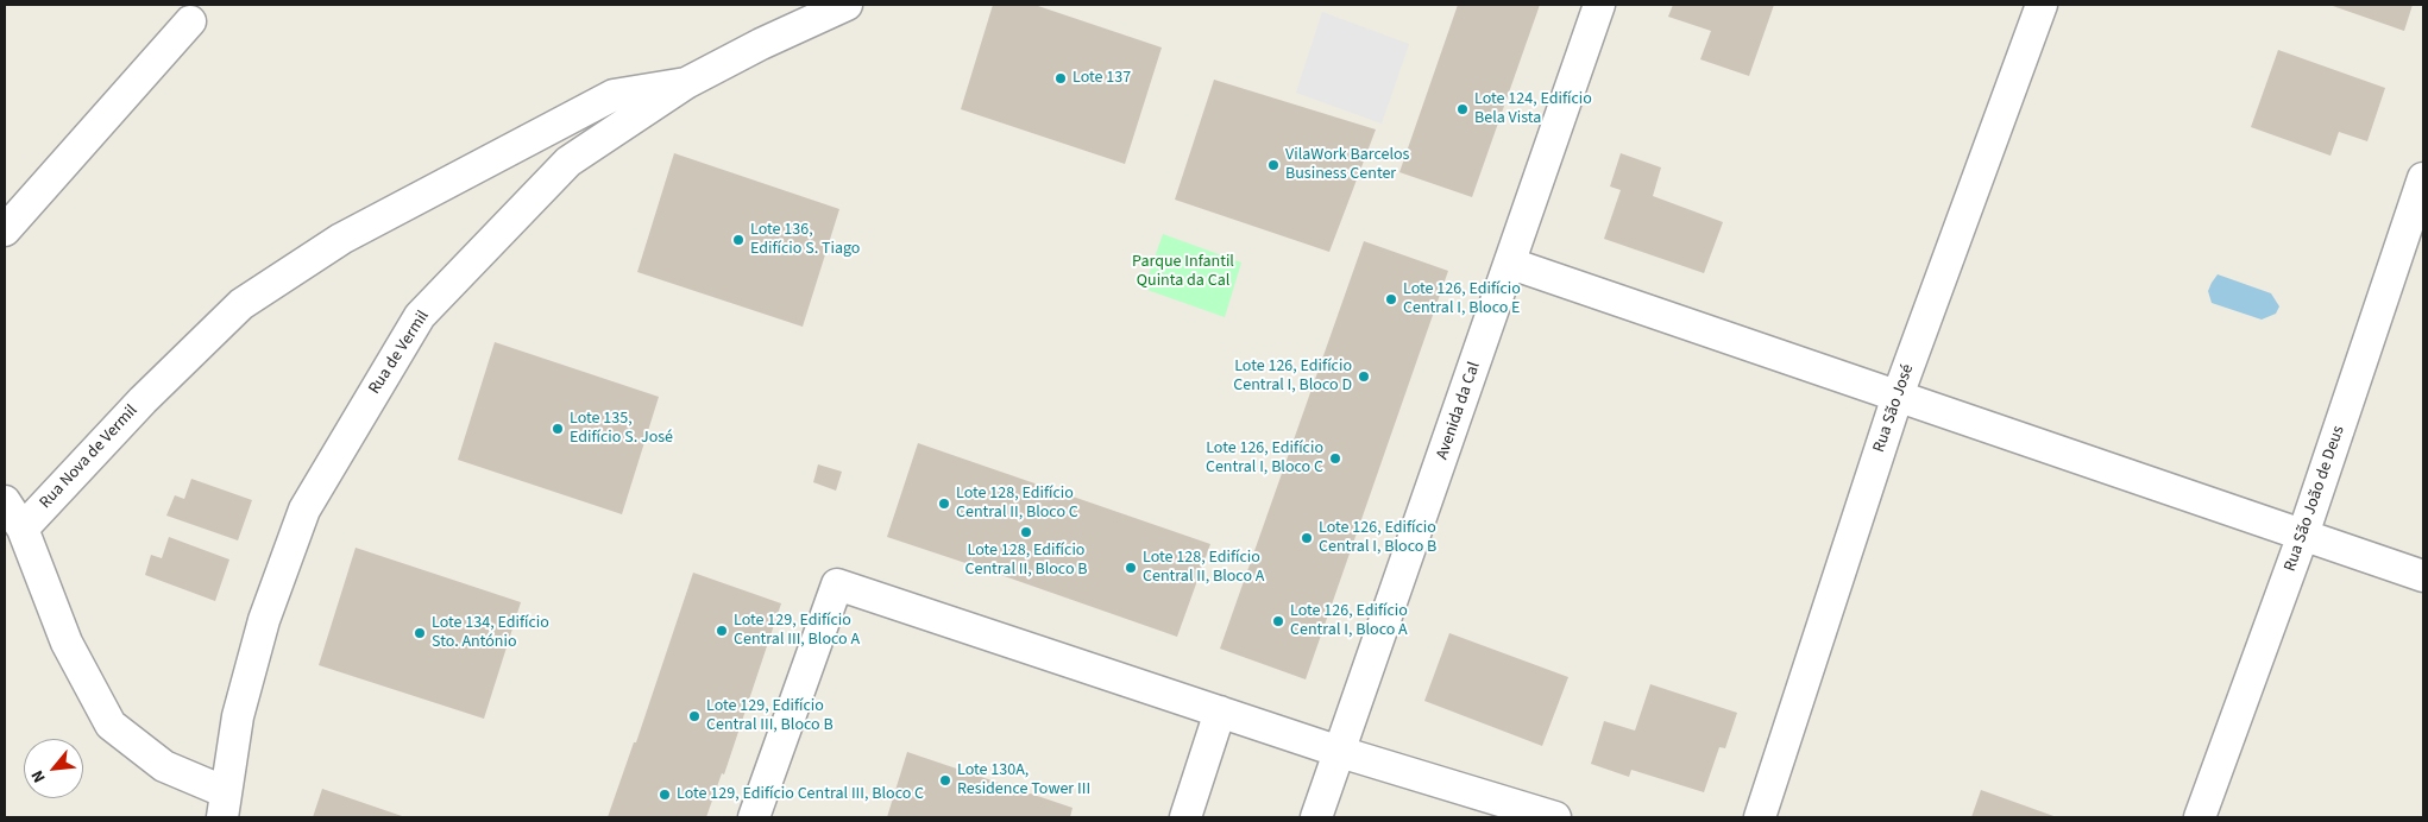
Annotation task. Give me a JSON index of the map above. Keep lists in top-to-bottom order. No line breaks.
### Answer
{"streets":{"street":["Rua de Vermil","Rua São José","Avenida da Cal","Rua Nova de Vermil","Rua São João de Deus"]},"crossings":[["Rua de Vermil","Rua Nova de Vermil"]],"parks":["Parque Infantil Quinta da Cal"],"places":["Lote 137","Lote 124, Edifício Bela Vista","VilaWork Barcelos Business Center","Lote 136, Edifício S. Tiago","Lote 126, Edifício Central I, Bloco E","Lote 126, Edifício Central I, Bloco D","Lote 135, Edifício S. José","Lote 126, Edifício Central I, Bloco C","Lote 128, Edifício Central II, Bloco C","Lote 128, Edifício Central II, Bloco B","Lote 126, Edifício Central I, Bloco B","Lote 128, Edifício Central II, Bloco A","Lote 126, Edifício Central I, Bloco A","Lote 129, Edifício Central III, Bloco A","Lote 134, Edifício Sto. António","Lote 129, Edifício Central III, Bloco B","Lote 130A, Residence Tower III","Lote 129, Edifício Central III, Bloco C"],"north":"bottom left"}
